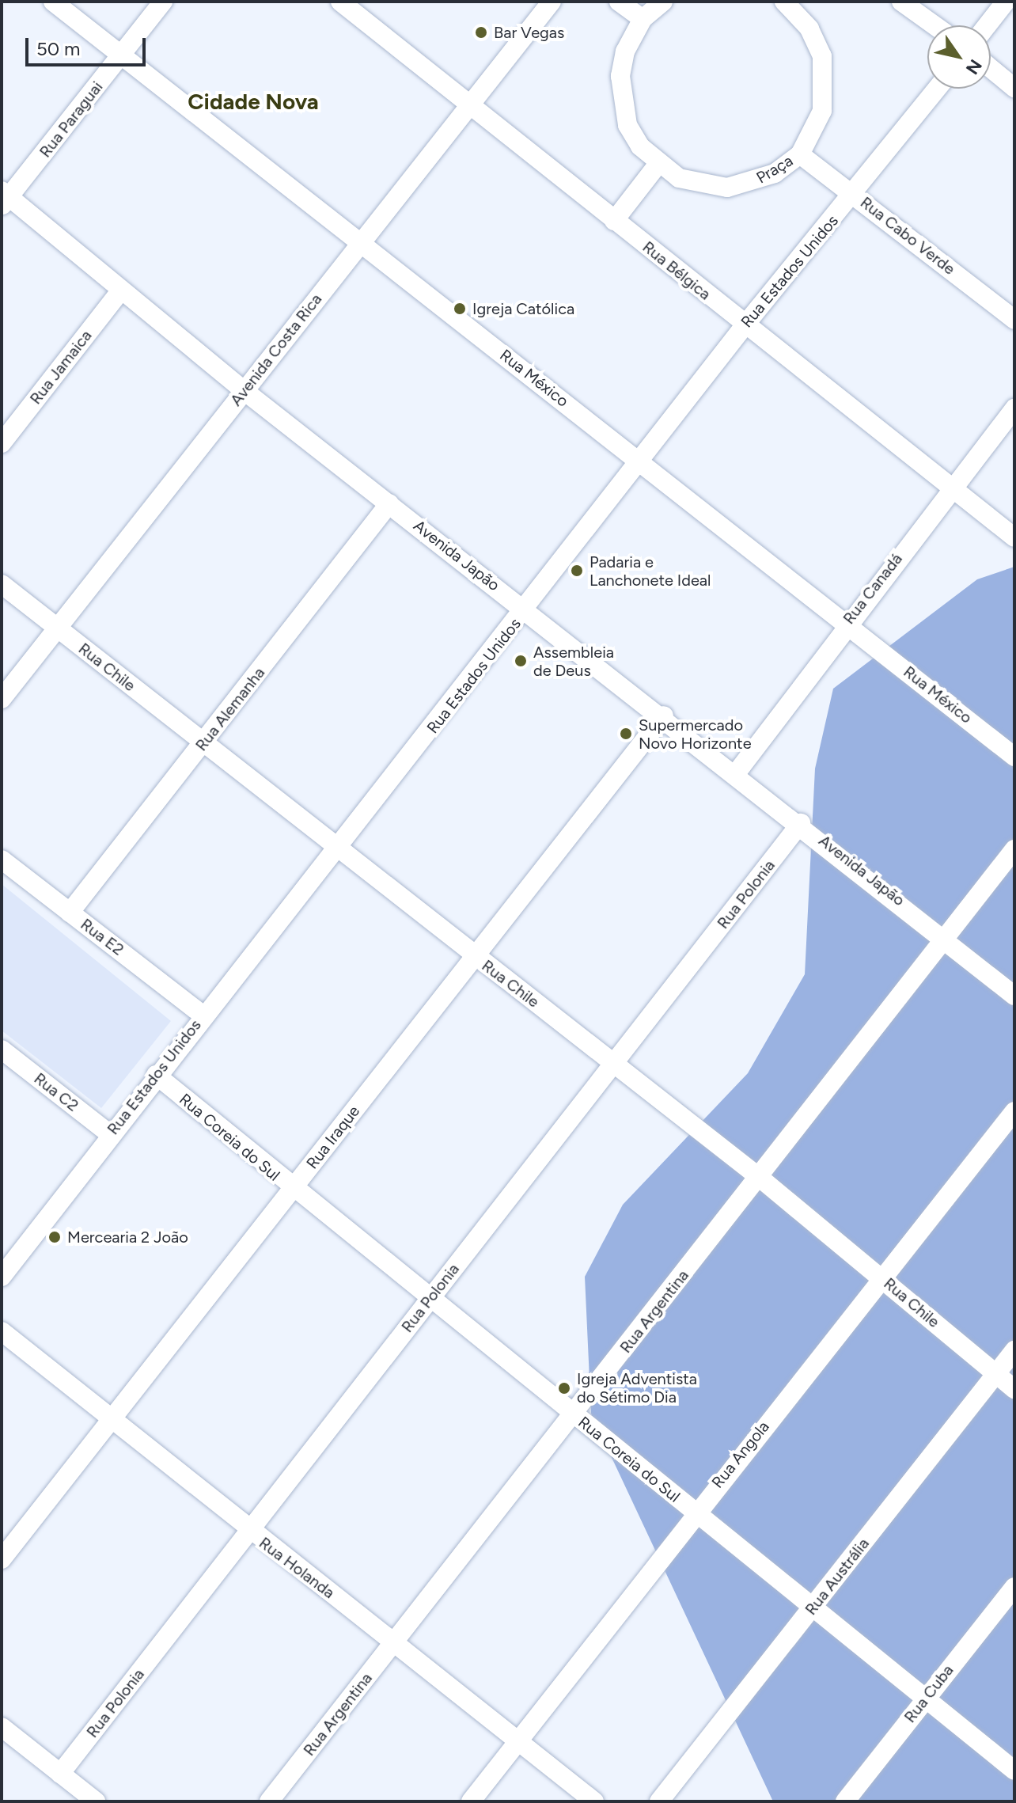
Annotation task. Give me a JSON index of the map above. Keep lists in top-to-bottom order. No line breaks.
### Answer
{"streets":{"street":["Rua Paraguai","Praça","Rua Cabo Verde","Rua Bélgica","Rua Estados Unidos","Avenida Costa Rica","Rua Jamaica","Rua México","Avenida Japão","Rua Canadá","Rua Chile","Rua Alemanha","Rua Polonia","Rua E2","Rua C2","Rua Coreia do Sul","Rua Iraque","Rua Argentina","Rua Angola","Rua Holanda","Rua Austrália","Rua Cuba"]},"crossings":[["Rua Paraguai","Rua México"],["Rua Paraguai","Avenida Japão"],["Praça","Rua Cabo Verde"],["Rua Cabo Verde","Rua Estados Unidos"],["Rua Bélgica","Rua Estados Unidos"],["Rua Bélgica","Avenida Costa Rica"],["Rua Bélgica","Rua Canadá"],["Rua Estados Unidos","Rua México"],["Rua Estados Unidos","Avenida Japão"],["Rua Estados Unidos","Rua Chile"],["Rua Estados Unidos","Rua E2"],["Rua Estados Unidos","Rua C2"],["Rua Estados Unidos","Rua Coreia do Sul"],["Avenida Costa Rica","Rua México"],["Avenida Costa Rica","Avenida Japão"],["Avenida Costa Rica","Rua Chile"],["Rua Jamaica","Avenida Japão"],["Rua México","Rua Canadá"],["Avenida Japão","Rua Canadá"],["Avenida Japão","Rua Alemanha"],["Avenida Japão","Rua Polonia"],["Avenida Japão","Rua Iraque"],["Avenida Japão","Rua Argentina"],["Rua Chile","Rua Alemanha"],["Rua Chile","Rua Polonia"],["Rua Chile","Rua Iraque"],["Rua Chile","Rua Argentina"],["Rua Chile","Rua Angola"],["Rua Chile","Rua Austrália"],["Rua Alemanha","Rua E2"],["Rua Polonia","Rua Coreia do Sul"],["Rua Polonia","Rua Holanda"],["Rua Coreia do Sul","Rua Iraque"],["Rua Coreia do Sul","Rua Argentina"],["Rua Coreia do Sul","Rua Angola"],["Rua Coreia do Sul","Rua Austrália"],["Rua Coreia do Sul","Rua Cuba"],["Rua Iraque","Rua Holanda"],["Rua Argentina","Rua Holanda"],["Rua Angola","Rua Holanda"]],"districts":["Cidade Nova"],"places":["Bar Vegas","Igreja Católica","Padaria e Lanchonete Ideal","Assembleia de Deus","Supermercado Novo Horizonte","Mercearia 2 João","Igreja Adventista do Sétimo Dia"],"scale_bar":"50 m","north":"bottom right"}
